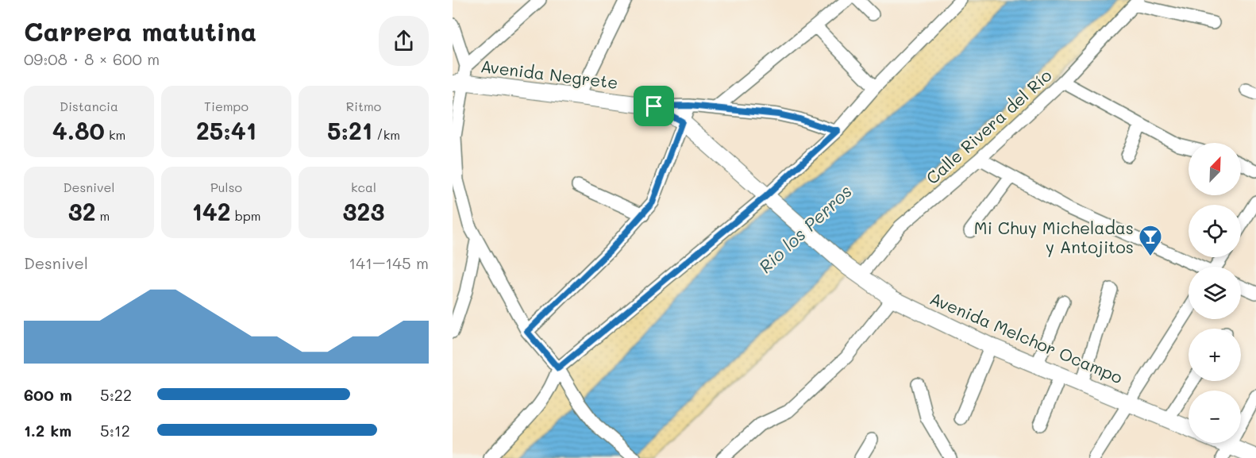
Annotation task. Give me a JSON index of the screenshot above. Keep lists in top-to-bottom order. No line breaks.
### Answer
{"streets":{"main road":["Avenida Negrete","Avenida Melchor Ocampo"],"street":["Calle Rivera del Río"]},"crossings":[["Avenida Negrete","Avenida Melchor Ocampo"],["Calle Rivera del Río","Avenida Melchor Ocampo"]],"water":["Rio los Perros"],"places":{"bar":["Mi Chuy Micheladas y Antojitos"]},"north":"top right","page":{"heading":["Carrera matutina","09:08 · 8 × 600 m"],"stats":[["Distancia","4.80 km"],["Tiempo","25:41"],["Ritmo","5:21 /km"],["Desnivel","32 m"],["Pulso","142 bpm"],["kcal","323"]],"map_buttons":["+","−"],"chart":["Desnivel","141–145 m"],"list":[{"name":"600 m","note":"5:22"},{"name":"1.2 km","note":"5:12"}]}}
